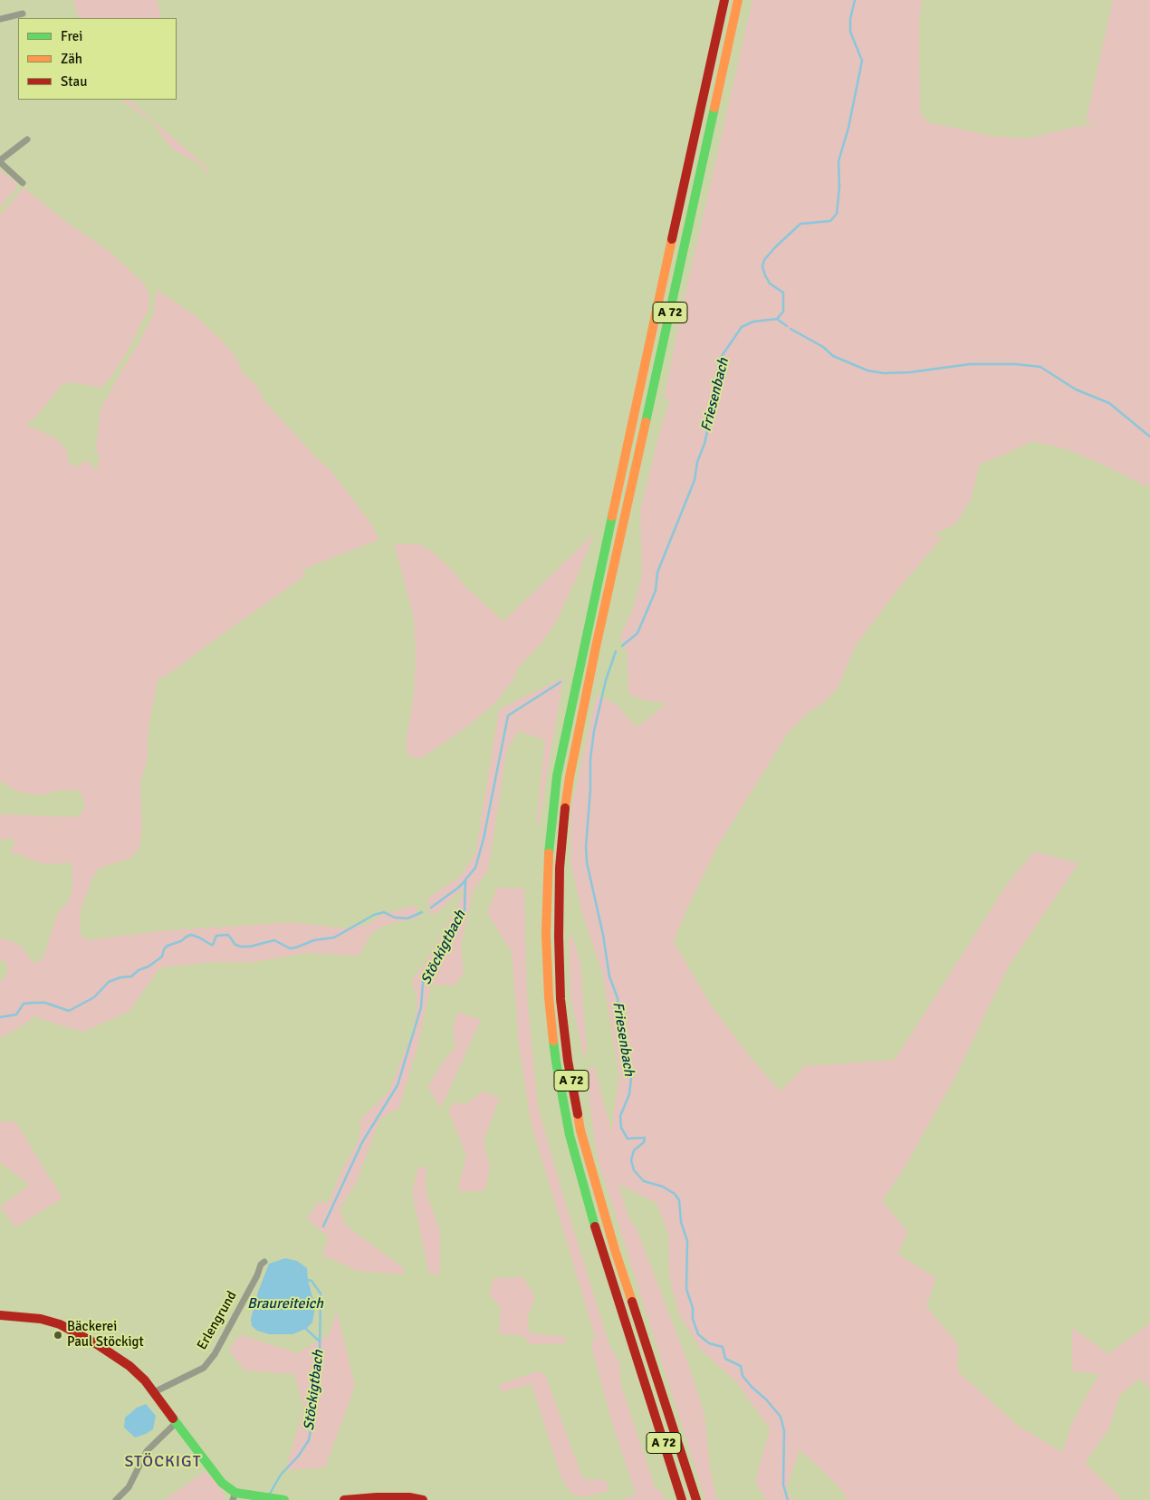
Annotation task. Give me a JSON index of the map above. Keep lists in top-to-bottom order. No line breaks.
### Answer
{"streets":{"main road":["A 72"],"street":["Erlengrund"]},"districts":["STÖCKIGT"],"water":["Friesenbach","Stöckigtbach","Braureiteich"],"places":["Bäckerei Paul Stöckigt"],"legend":["Frei","Zäh","Stau"]}
